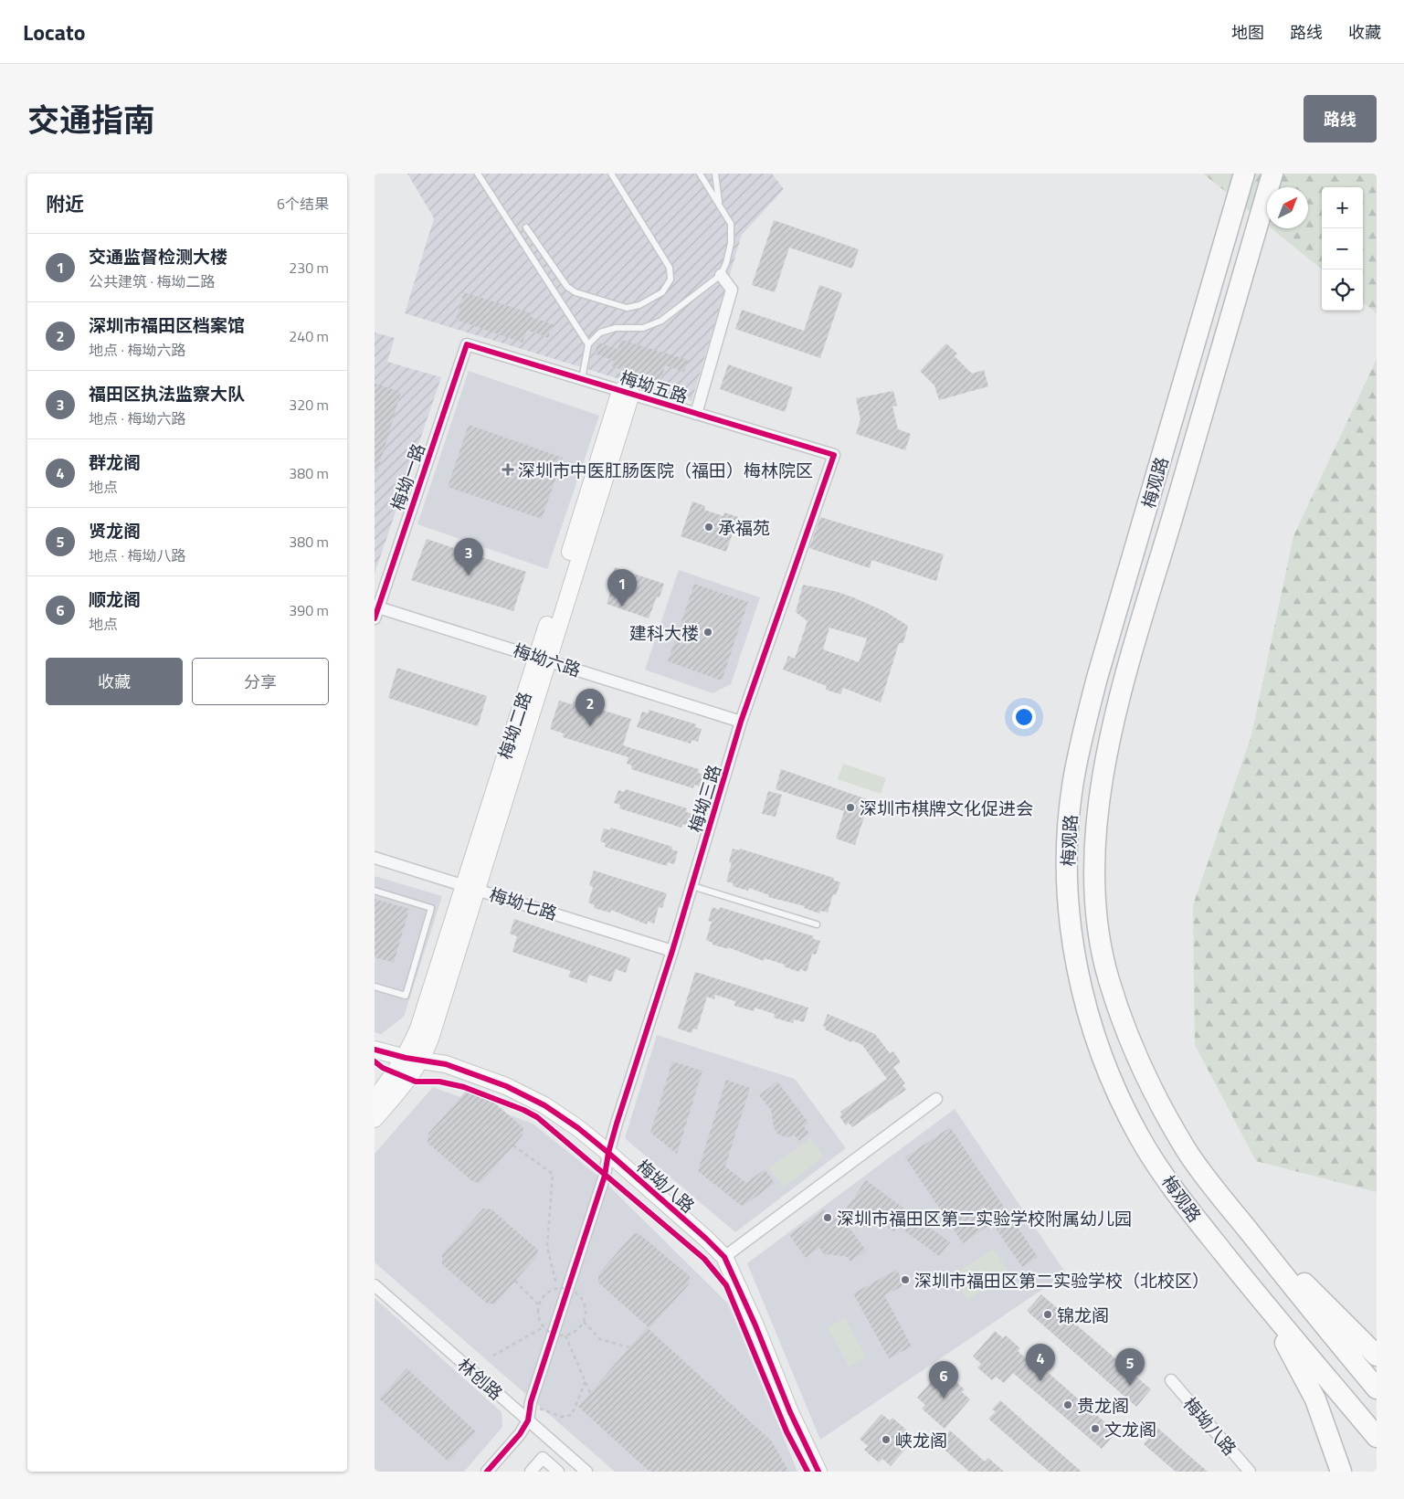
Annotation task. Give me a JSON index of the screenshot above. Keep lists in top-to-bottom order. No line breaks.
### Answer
{"streets":{"highway":["梅观路"],"street":["梅坳五路","梅坳一路","梅坳六路","梅坳二路","梅坳三路","梅坳七路","梅坳八路","林创路"]},"crossings":[["梅坳五路","梅坳一路"],["梅坳五路","梅坳二路"],["梅坳五路","梅坳三路"],["梅坳一路","梅坳六路"],["梅坳六路","梅坳二路"],["梅坳六路","梅坳三路"],["梅坳二路","梅坳七路"],["梅坳二路","梅坳八路"],["梅坳三路","梅坳七路"],["梅坳三路","梅坳八路"],["梅坳三路","林创路"]],"places":{"health":["深圳市中医肛肠医院（福田）梅林院区"],"other":["承福苑","建科大楼","深圳市棋牌文化促进会","深圳市福田区第二实验学校附属幼儿园","深圳市福田区第二实验学校（北校区）","锦龙阁","贵龙阁","文龙阁","峡龙阁"]},"north":"top right","page":{"header":"Locato","nav":["地图","路线","收藏"],"title":"交通指南","buttons":["路线",["收藏","分享"]],"heading":["附近","6个结果"],"map_buttons":["+","−"],"list":[{"mark":"1","name":"交通监督检测大楼","note":"公共建筑 · 梅坳二路","value":"230 m"},{"mark":"2","name":"深圳市福田区档案馆","note":"地点 · 梅坳六路","value":"240 m"},{"mark":"3","name":"福田区执法监察大队","note":"地点 · 梅坳六路","value":"320 m"},{"mark":"4","name":"群龙阁","note":"地点","value":"380 m"},{"mark":"5","name":"贤龙阁","note":"地点 · 梅坳八路","value":"380 m"},{"mark":"6","name":"顺龙阁","note":"地点","value":"390 m"}],"pins":["3","1","2","4","5","6"]}}
